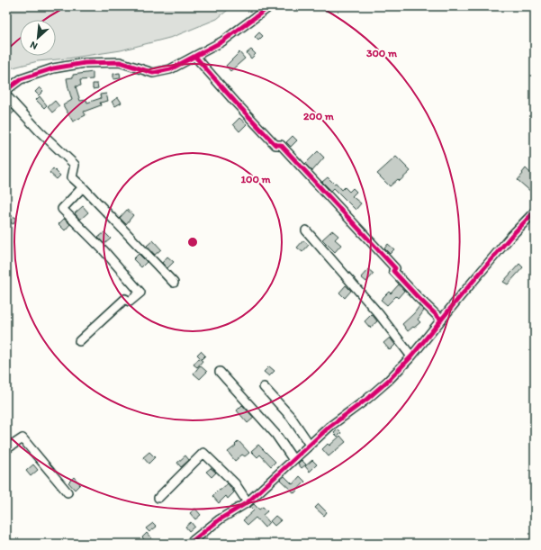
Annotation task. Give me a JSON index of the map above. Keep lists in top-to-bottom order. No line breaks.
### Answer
{"north":"bottom left","rings":["300 m","200 m","100 m"]}
